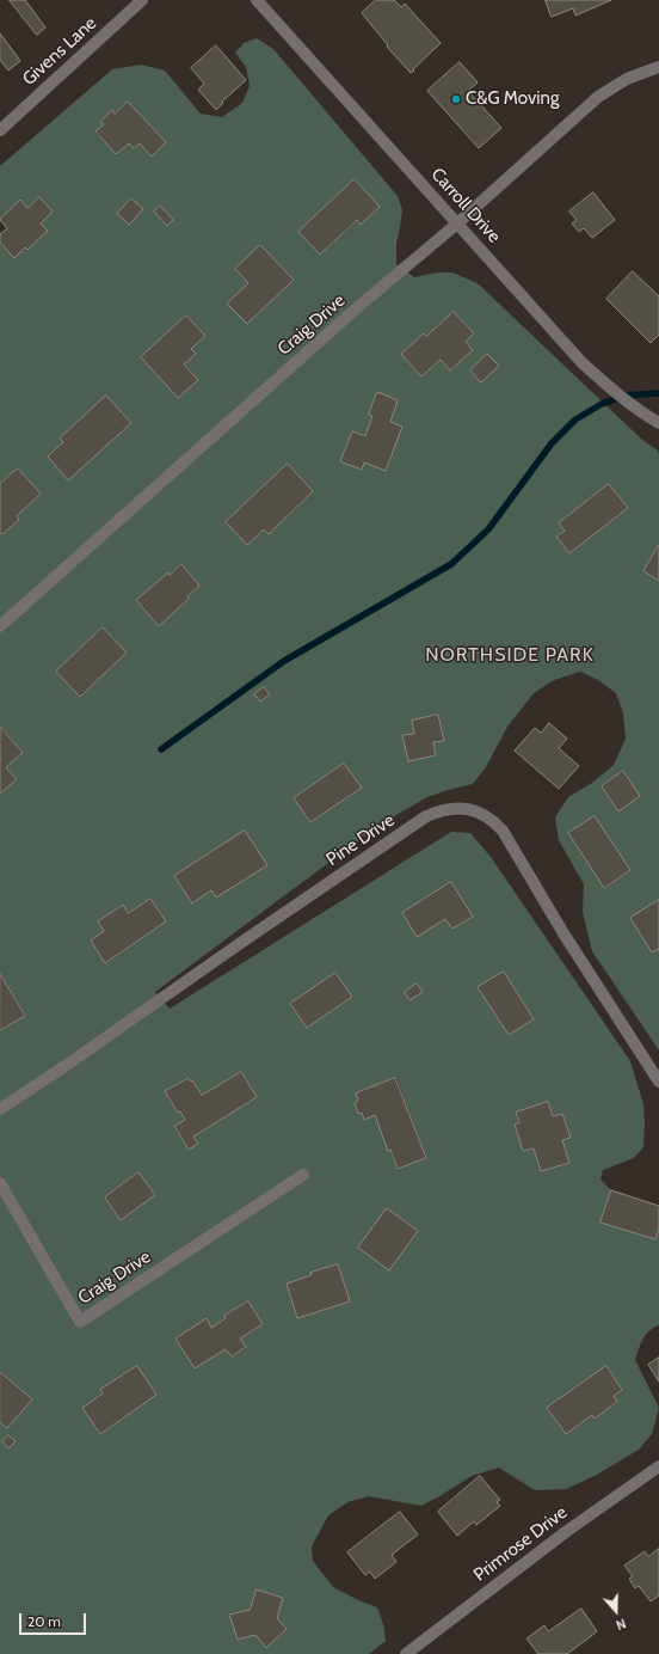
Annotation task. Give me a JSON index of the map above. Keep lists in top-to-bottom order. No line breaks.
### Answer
{"streets":{"street":["Givens Lane","Carroll Drive","Craig Drive","Pine Drive","Primrose Drive"]},"crossings":[["Carroll Drive","Craig Drive"]],"districts":["NORTHSIDE PARK"],"places":["C&G Moving"],"scale_bar":"20 m","north":"bottom"}
